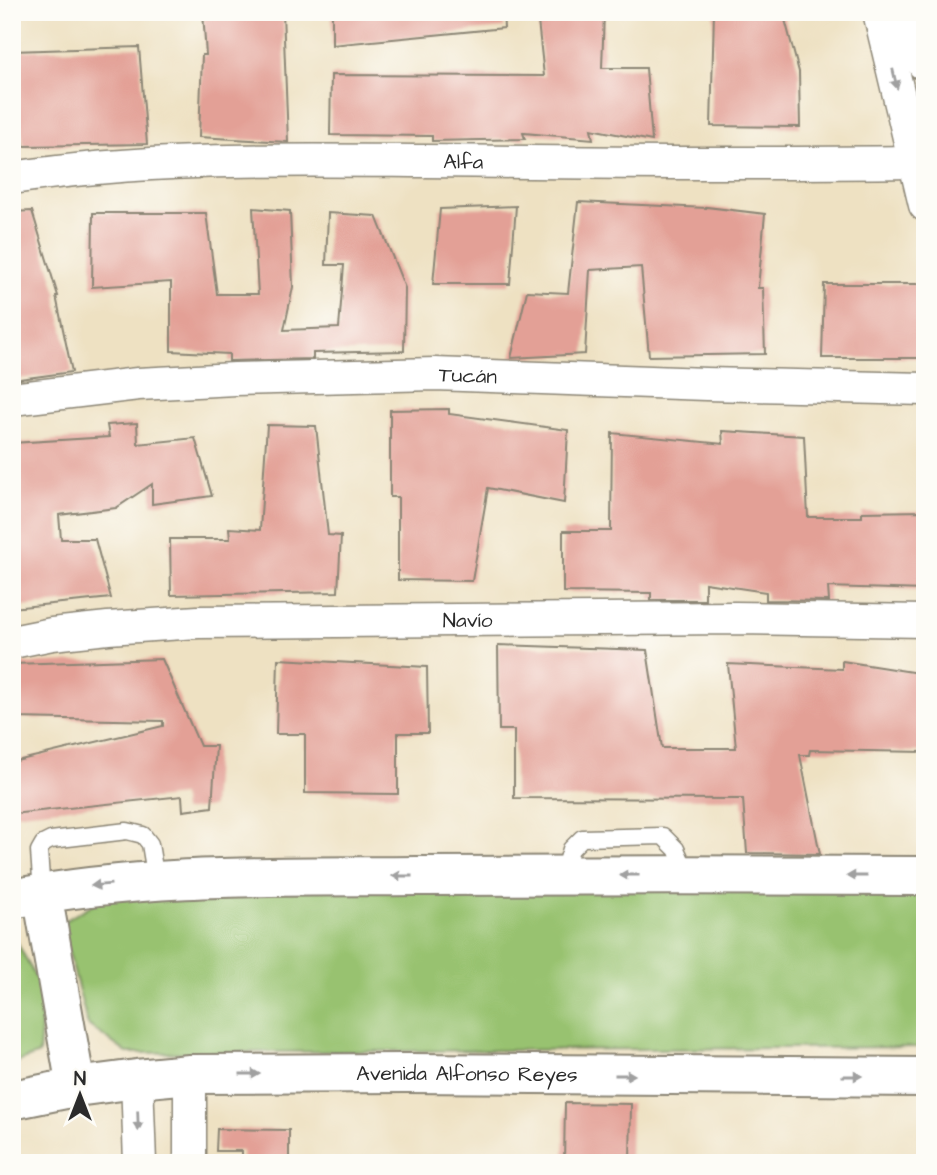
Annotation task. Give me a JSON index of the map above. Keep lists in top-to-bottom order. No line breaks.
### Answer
{"streets":{"main road":["Avenida Alfonso Reyes"],"street":["Alfa","Tucán","Navío"]},"north":"top"}
